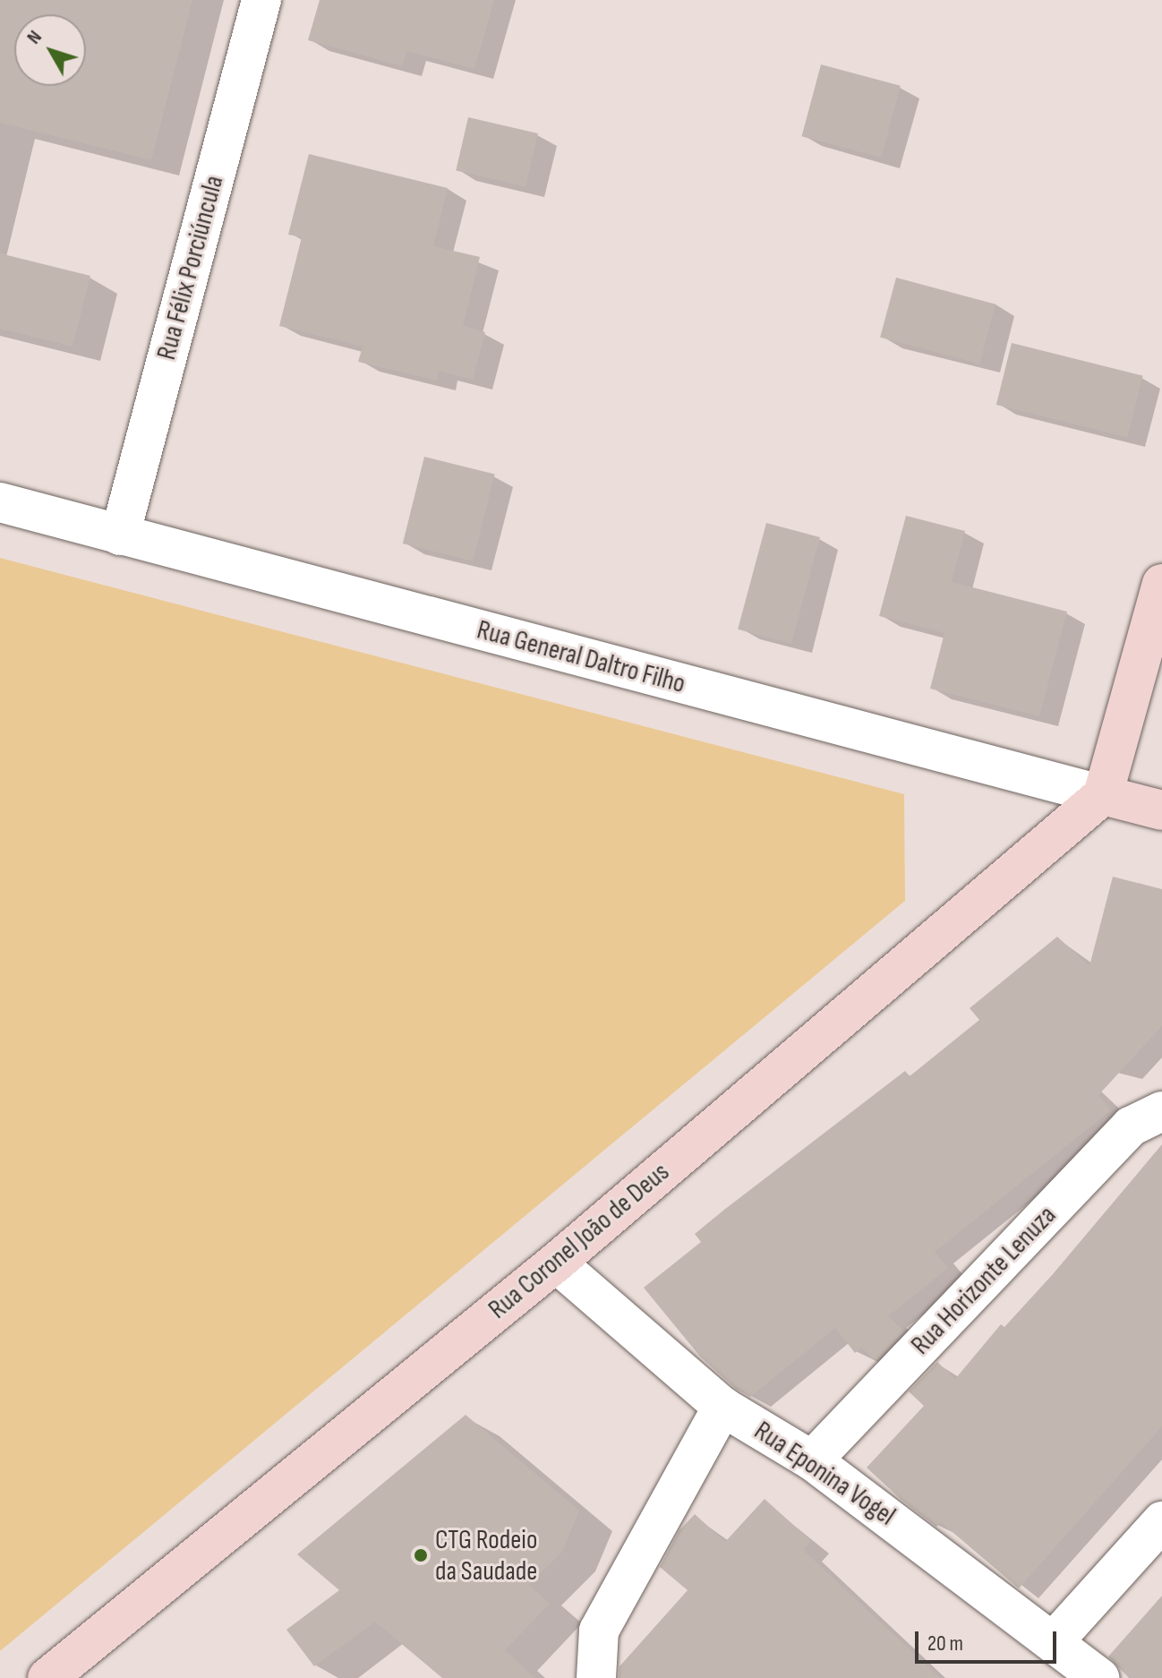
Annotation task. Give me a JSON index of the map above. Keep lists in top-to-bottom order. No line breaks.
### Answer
{"streets":{"street":["Rua Félix Porciúncula","Rua General Daltro Filho","Rua Coronel João de Deus","Rua Horizonte Lenuza","Rua Eponina Vogel"]},"crossings":[["Rua Félix Porciúncula","Rua General Daltro Filho"],["Rua General Daltro Filho","Rua Coronel João de Deus"],["Rua Coronel João de Deus","Rua Eponina Vogel"],["Rua Horizonte Lenuza","Rua Eponina Vogel"]],"places":["CTG Rodeio da Saudade"],"scale_bar":"20 m","north":"top left"}
